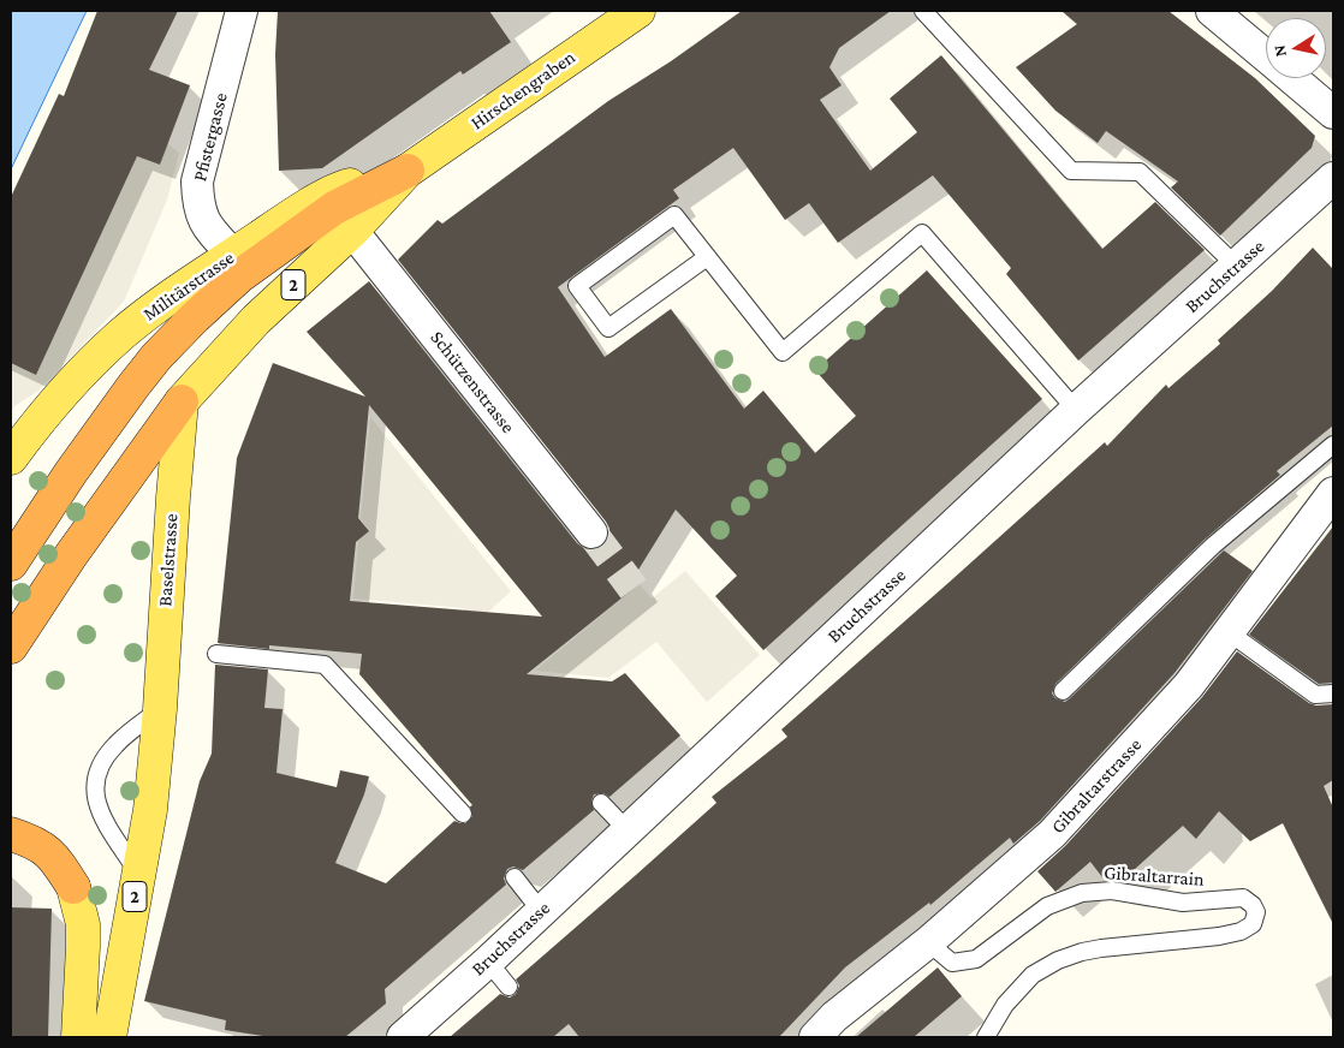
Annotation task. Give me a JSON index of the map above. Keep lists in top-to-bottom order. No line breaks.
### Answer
{"streets":{"highway":["2"],"main road":["Hirschengraben","Militärstrasse","Baselstrasse"],"street":["Pfistergasse","Bruchstrasse","Schützenstrasse","Gibraltarstrasse"],"lane":["Gibraltarrain"]},"crossings":[["Hirschengraben","2"],["Pfistergasse","2"],["Pfistergasse","Militärstrasse"],["2","Militärstrasse"],["2","Schützenstrasse"],["2","Baselstrasse"],["Gibraltarstrasse","Gibraltarrain"]],"north":"left"}
